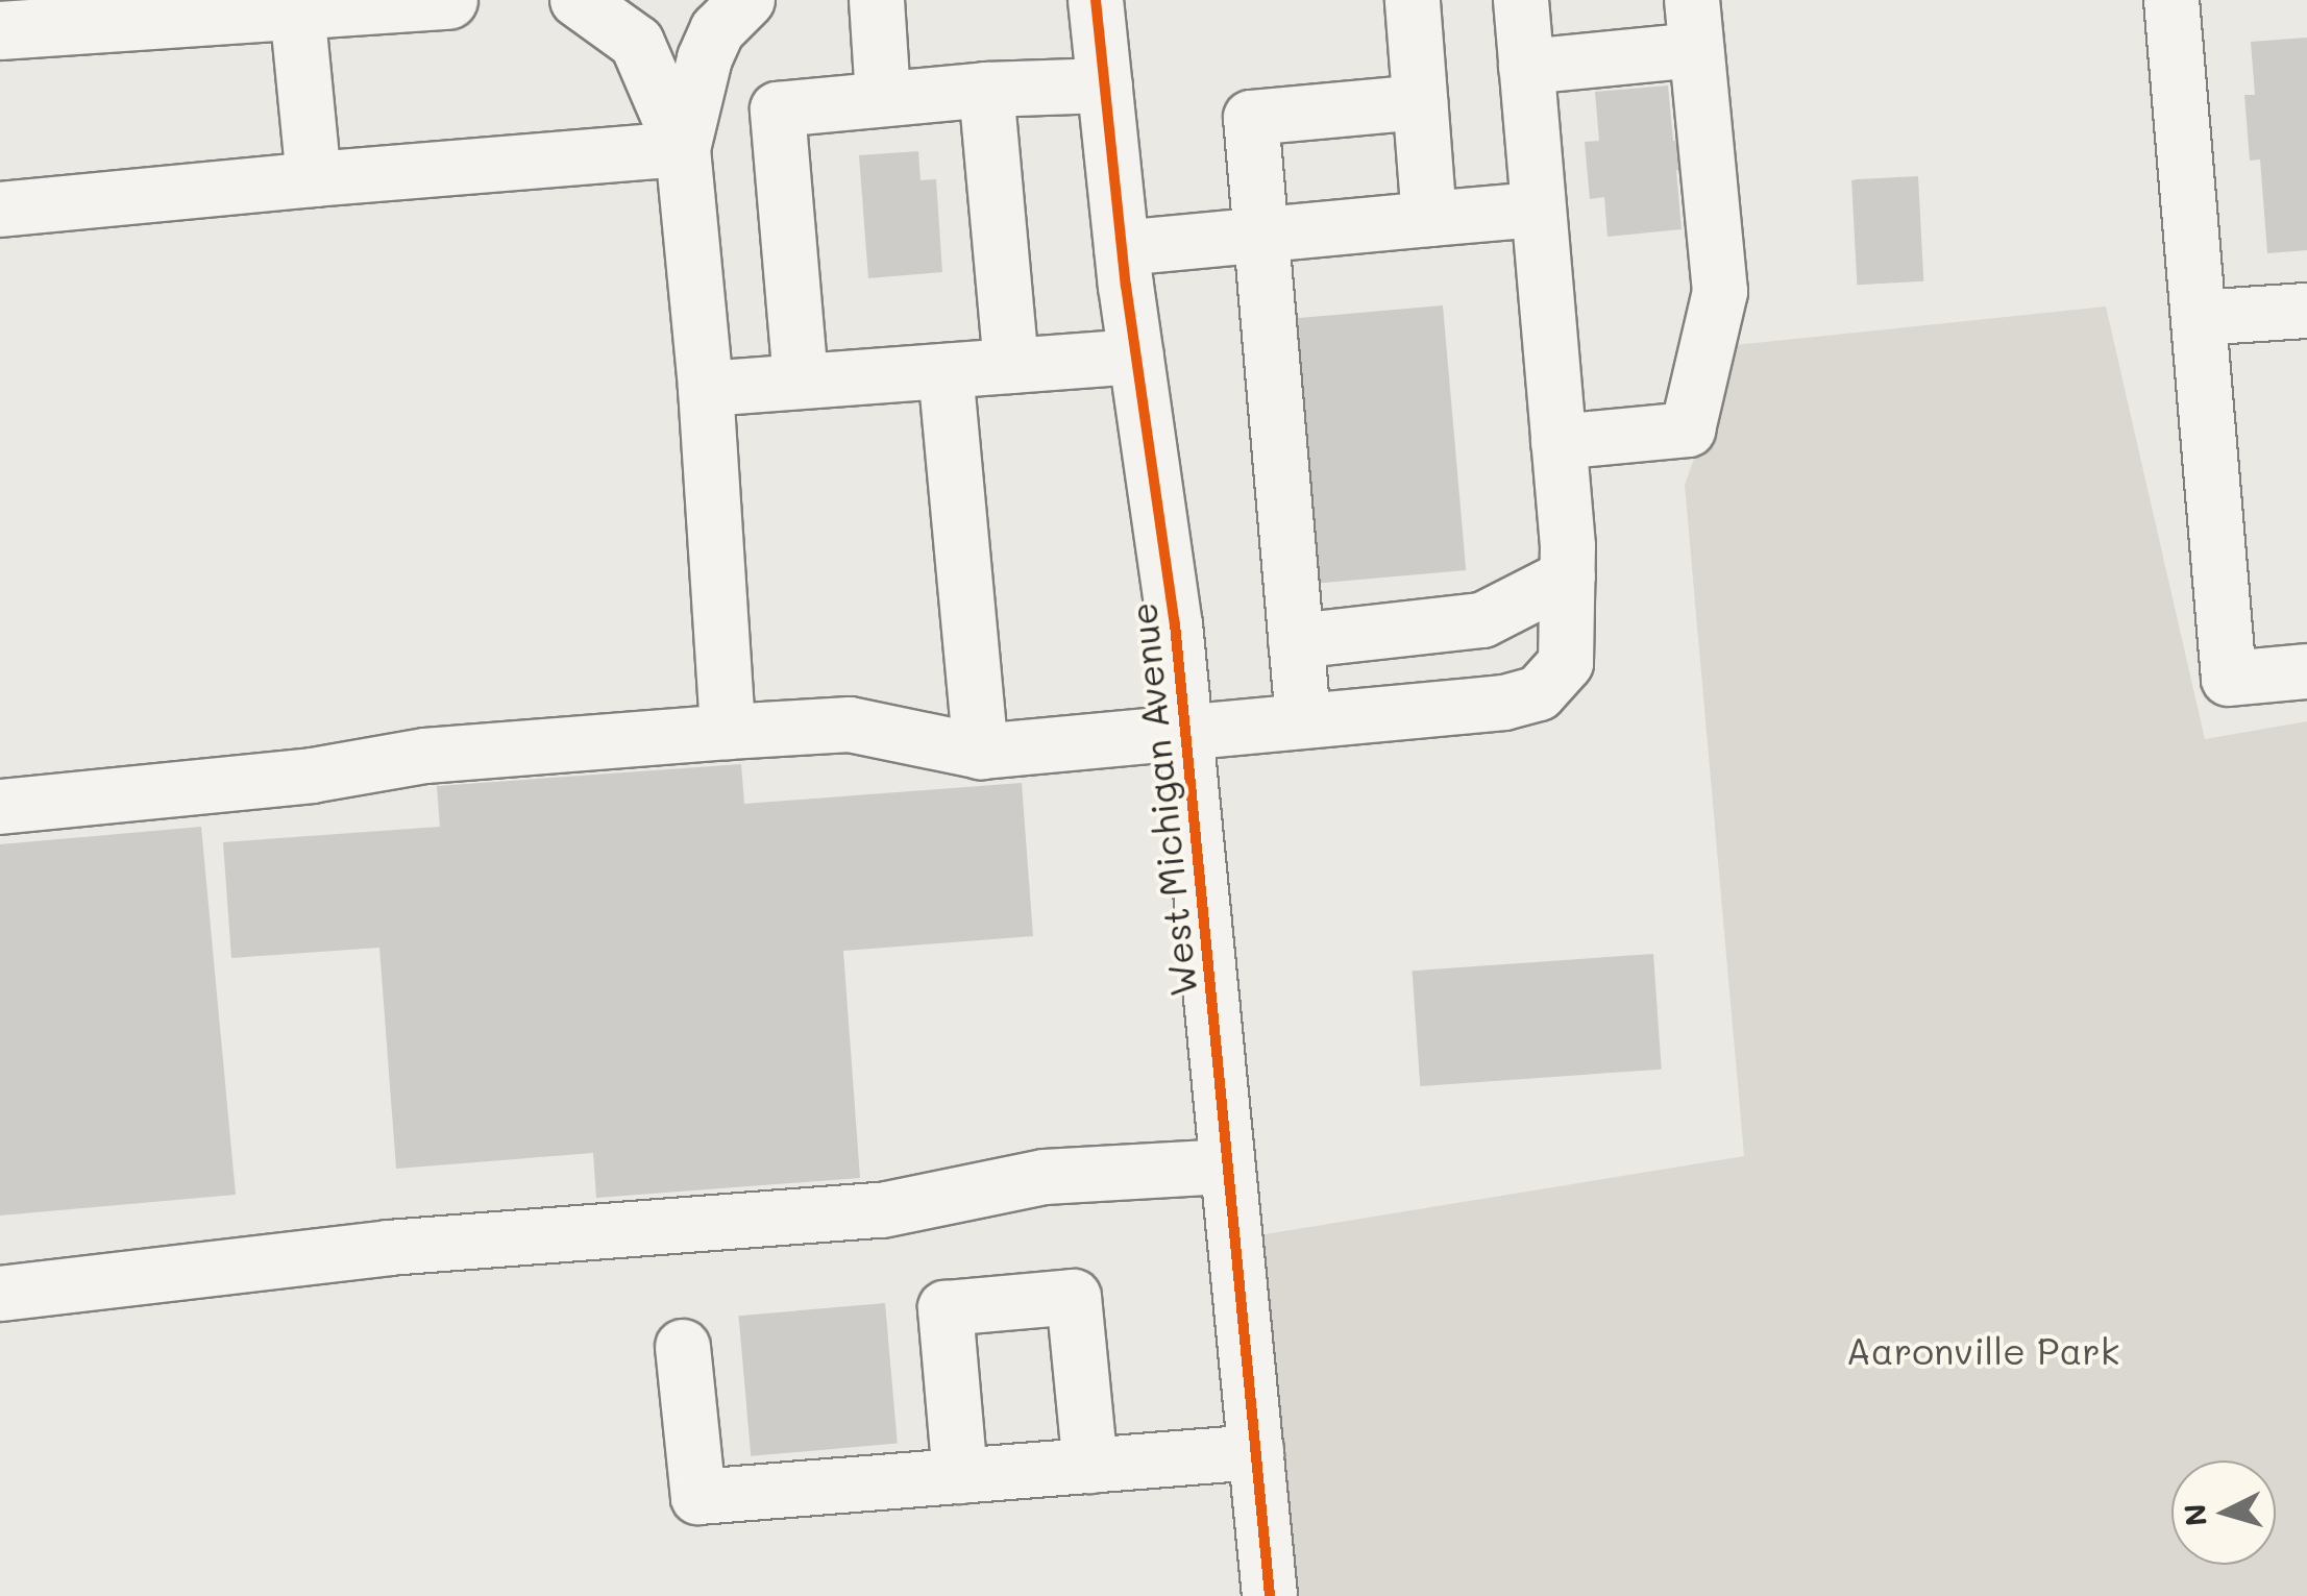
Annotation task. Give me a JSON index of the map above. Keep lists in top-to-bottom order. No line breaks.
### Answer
{"streets":{"street":["West Michigan Avenue"]},"parks":["Aaronville Park"],"north":"left"}
